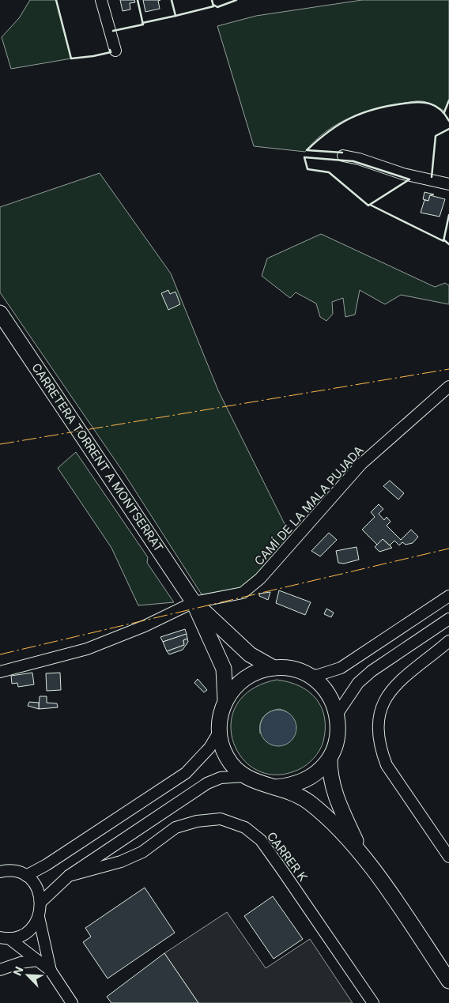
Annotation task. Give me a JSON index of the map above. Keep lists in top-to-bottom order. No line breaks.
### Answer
{"streets":{"main road":["CARRETERA TORRENT A MONTSERRAT"],"street":["CAMÍ DE LA MALA PUJADA","CARRER K"]},"crossings":[["CARRETERA TORRENT A MONTSERRAT","CAMÍ DE LA MALA PUJADA"]],"north":"top left"}
